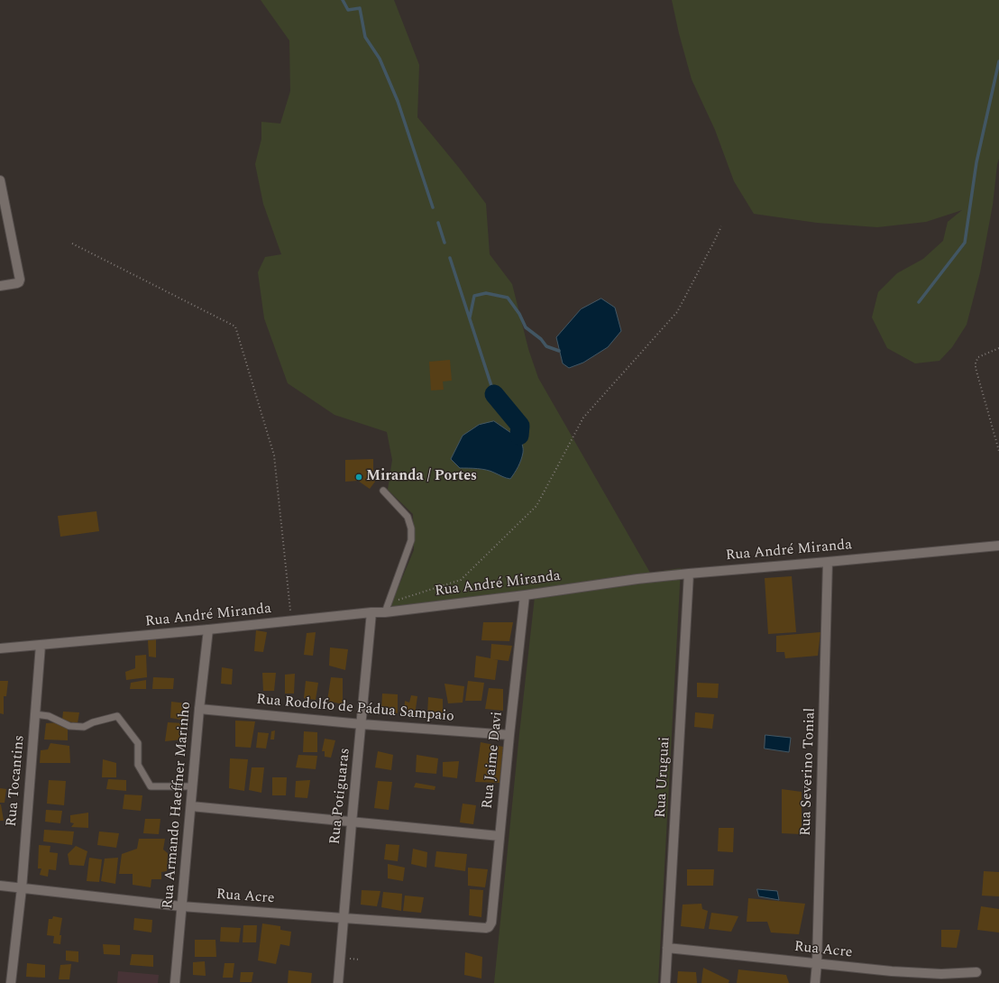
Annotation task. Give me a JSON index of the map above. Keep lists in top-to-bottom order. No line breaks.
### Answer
{"streets":{"street":["Rua André Miranda","Rua Rodolfo de Pádua Sampaio","Rua Jaime Davi","Rua Severino Tonial","Rua Uruguai","Rua Tocantins","Rua Potiguaras","Rua Armando Haeffner Marinho","Rua Acre"]},"crossings":[["Rua André Miranda","Rua Jaime Davi"],["Rua André Miranda","Rua Severino Tonial"],["Rua André Miranda","Rua Uruguai"],["Rua André Miranda","Rua Tocantins"],["Rua André Miranda","Rua Potiguaras"],["Rua André Miranda","Rua Armando Haeffner Marinho"],["Rua Rodolfo de Pádua Sampaio","Rua Jaime Davi"],["Rua Rodolfo de Pádua Sampaio","Rua Potiguaras"],["Rua Rodolfo de Pádua Sampaio","Rua Armando Haeffner Marinho"],["Rua Jaime Davi","Rua Acre"],["Rua Severino Tonial","Rua Acre"],["Rua Uruguai","Rua Acre"],["Rua Tocantins","Rua Acre"],["Rua Potiguaras","Rua Acre"],["Rua Armando Haeffner Marinho","Rua Acre"]],"places":["Miranda / Portes"]}
